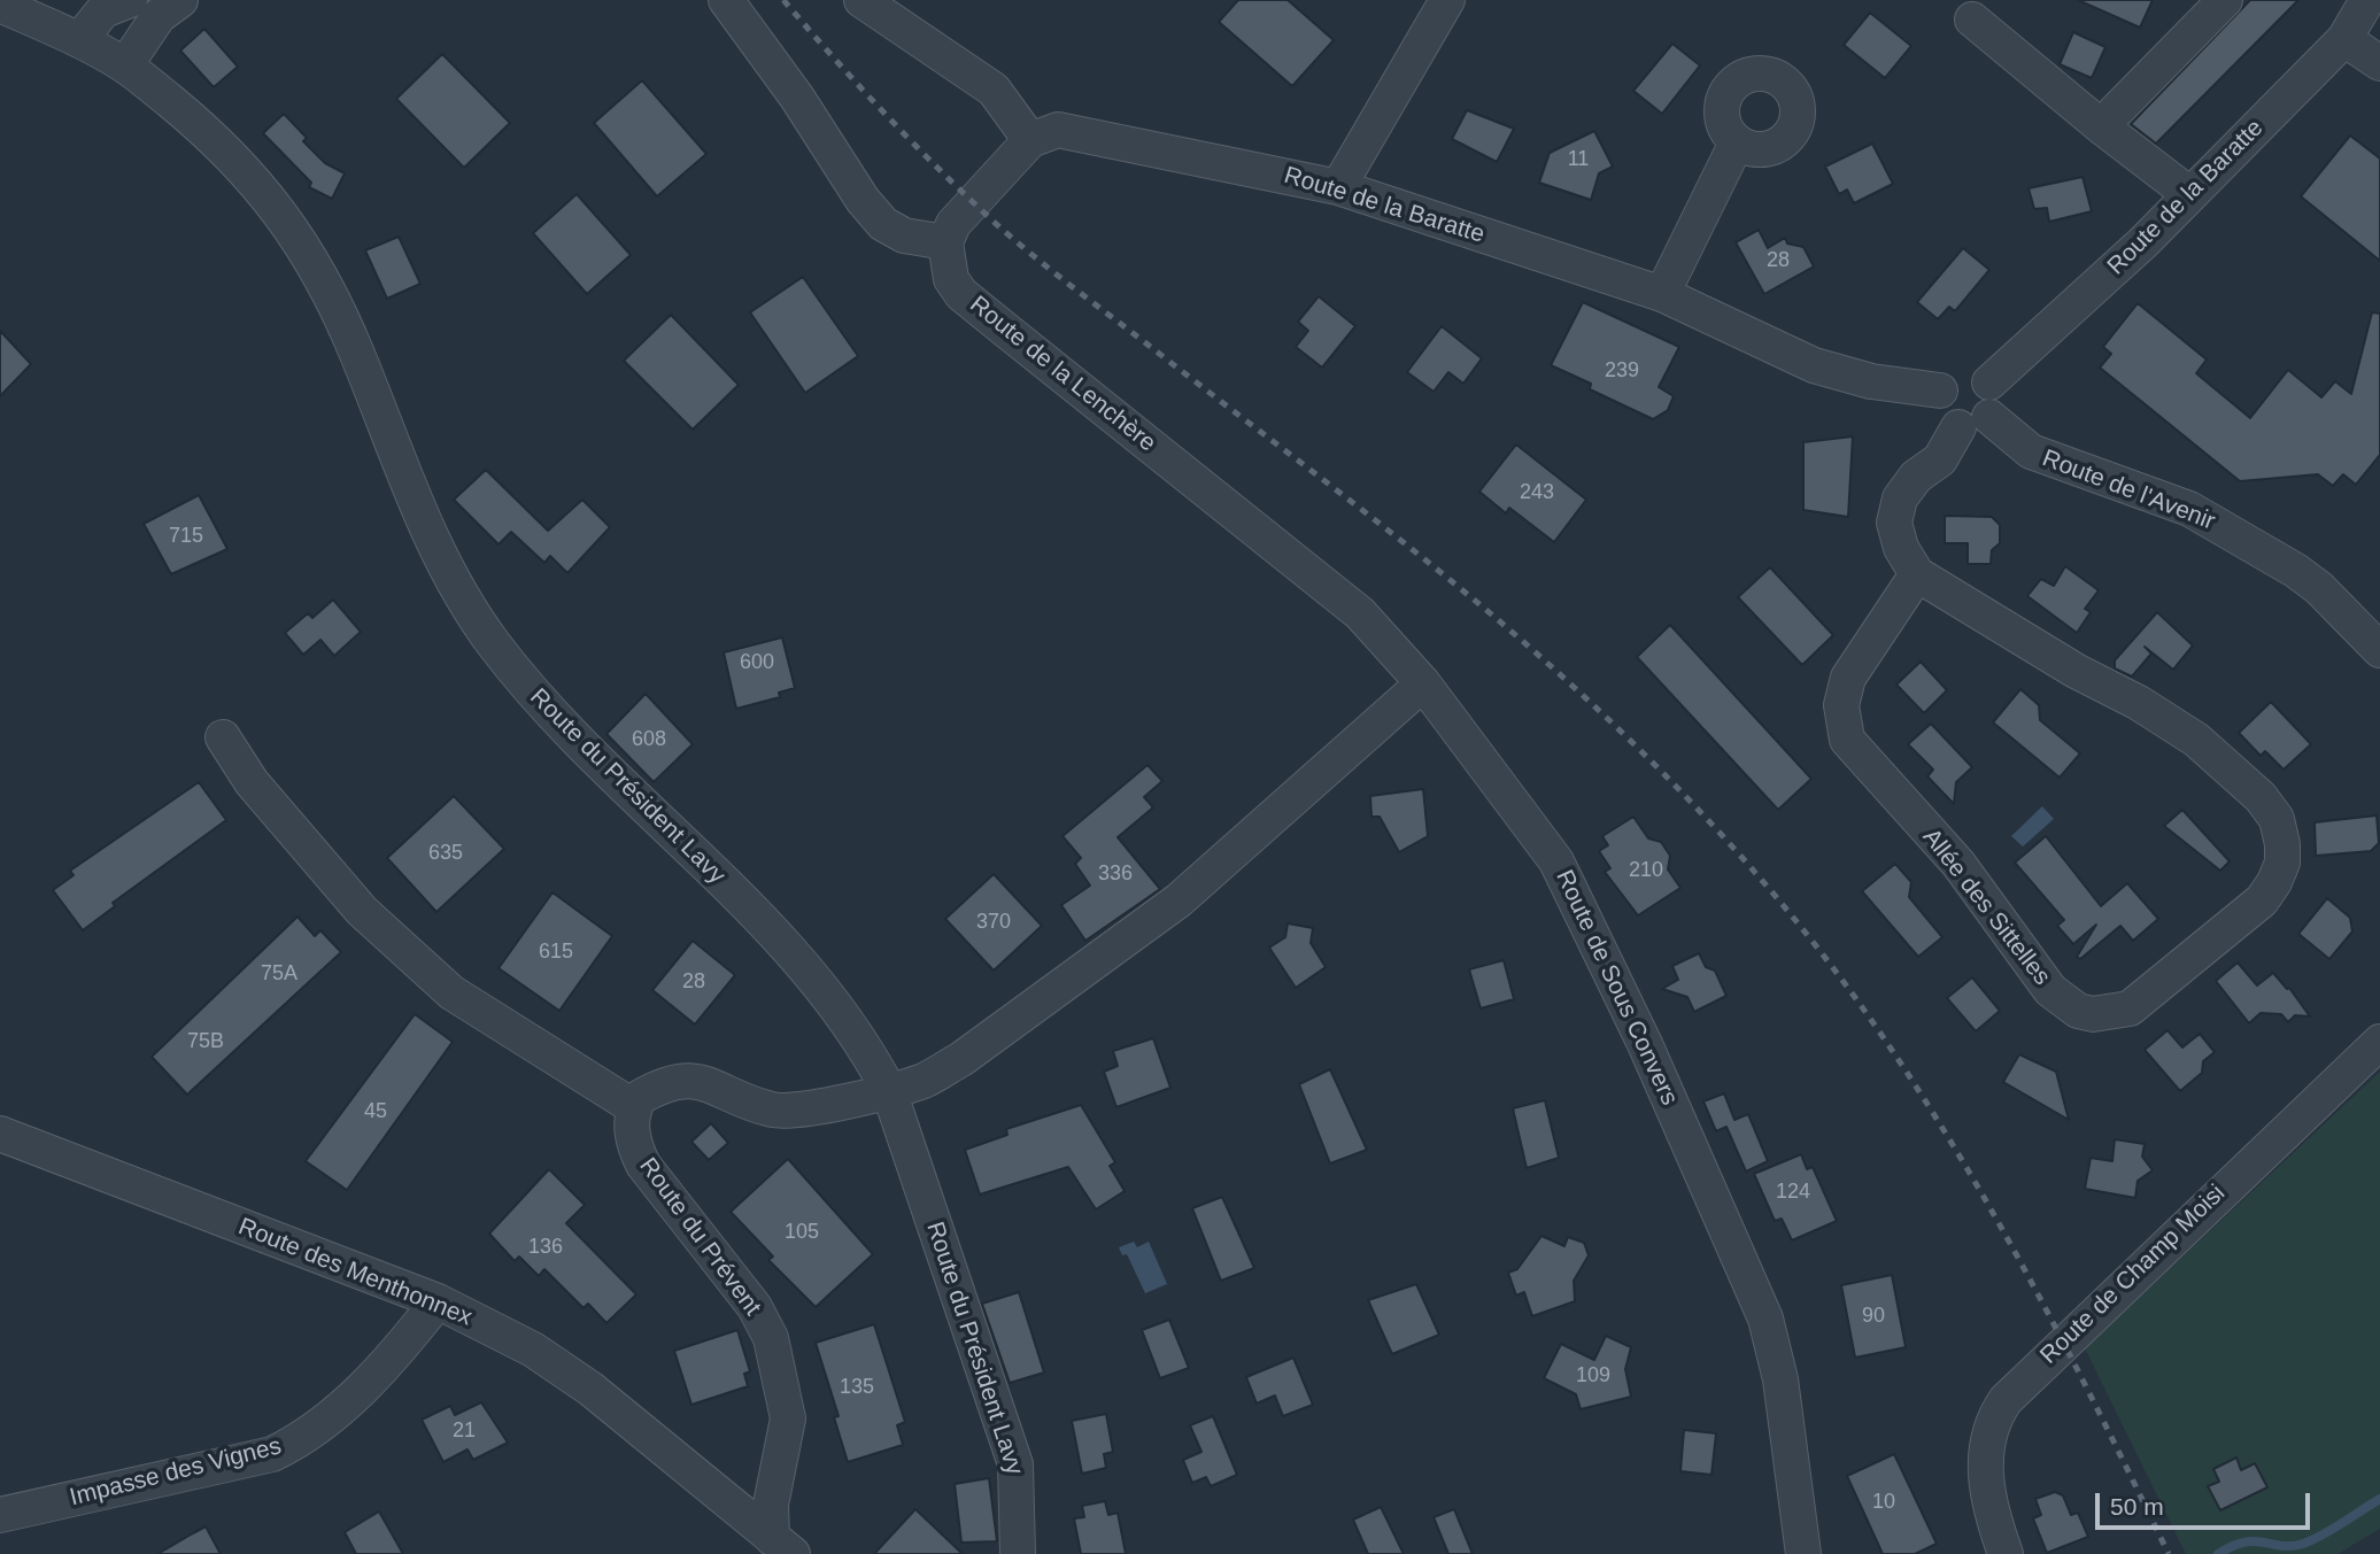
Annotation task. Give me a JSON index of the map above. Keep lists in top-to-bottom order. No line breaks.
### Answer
{"streets":{"street":["Route de la Baratte","Route de la Lenchère","Route de l'Avenir","Route du Président Lavy","Allée des Sittelles","Route de Sous Convers","Route du Prévent","Route des Menthonnex","Route de Champ Moisi","Impasse des Vignes"]},"crossings":[["Route de la Baratte","Route de l'Avenir"],["Route de la Baratte","Allée des Sittelles"],["Route de la Lenchère","Route de Sous Convers"],["Route de l'Avenir","Allée des Sittelles"],["Route du Prévent","Route des Menthonnex"],["Route des Menthonnex","Impasse des Vignes"]],"house_numbers":["11","28","239","243","715","600","608","635","210","336","370","615","75A","28","75B","45","124","105","136","90","109","135","21","10"],"scale_bar":"50 m"}
